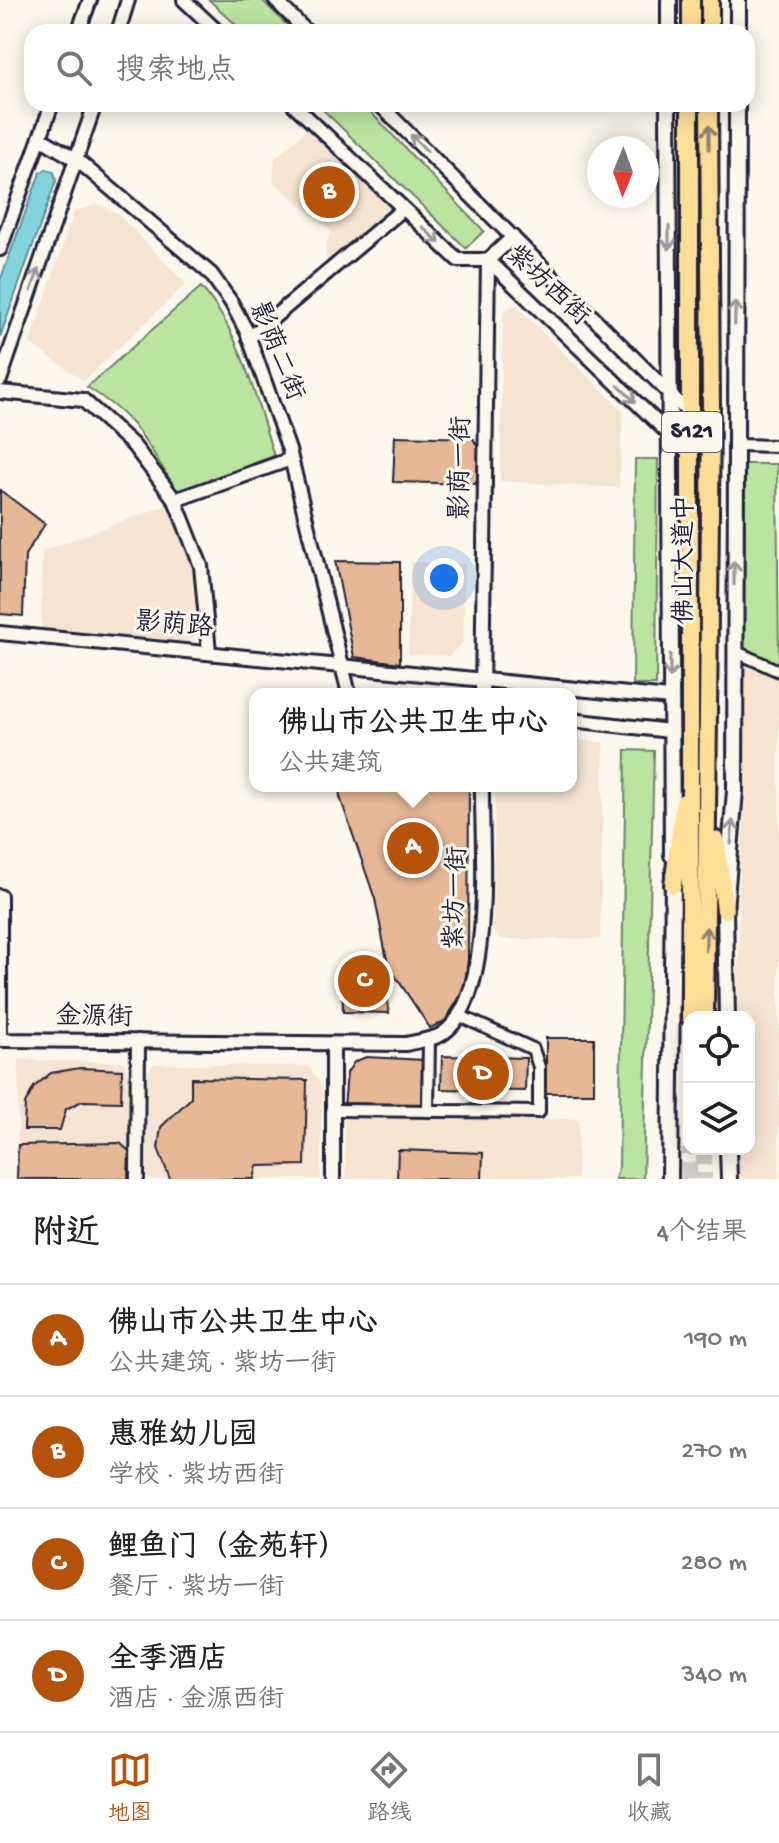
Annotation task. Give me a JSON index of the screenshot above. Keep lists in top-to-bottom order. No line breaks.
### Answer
{"streets":{"highway":["S121","佛山大道中"],"street":["紫坊西街","影荫二街","影荫一街","影荫路","紫坊一街","金源街"]},"crossings":[["紫坊西街","影荫一街"],["紫坊西街","佛山大道中"],["影荫二街","影荫路"],["影荫一街","影荫路"],["佛山大道中","影荫路"],["紫坊一街","金源街"]],"north":"bottom","page":{"search":"搜索地点","pins":["B","A","C","D"],"popup":["佛山市公共卫生中心","公共建筑"],"heading":["附近","4个结果"],"list":[{"mark":"A","name":"佛山市公共卫生中心","note":"公共建筑 · 紫坊一街","value":"190 m"},{"mark":"B","name":"惠雅幼儿园","note":"学校 · 紫坊西街","value":"270 m"},{"mark":"C","name":"鲤鱼门（金苑轩）","note":"餐厅 · 紫坊一街","value":"280 m"},{"mark":"D","name":"全季酒店","note":"酒店 · 金源西街","value":"340 m"}],"nav":["地图","路线","收藏"]}}
